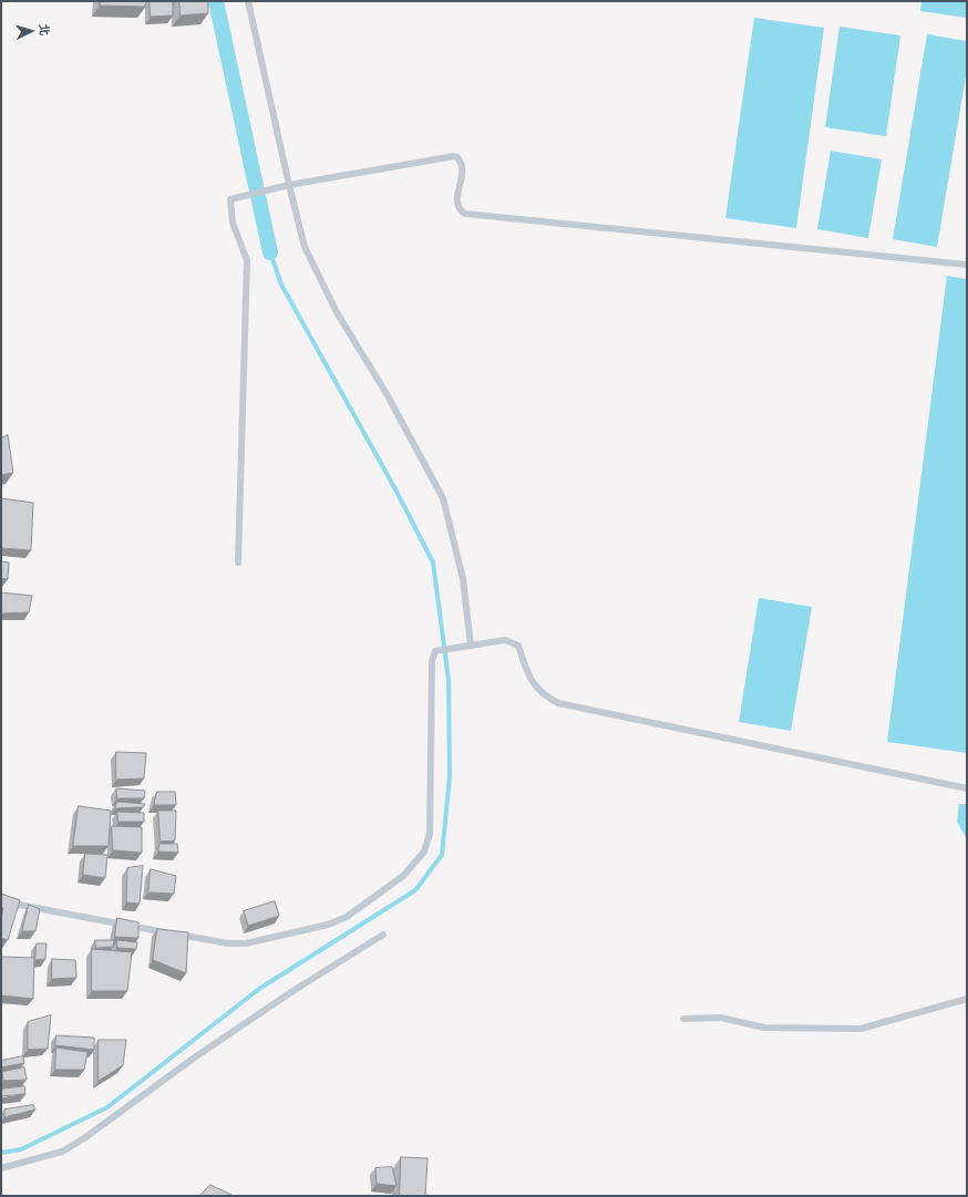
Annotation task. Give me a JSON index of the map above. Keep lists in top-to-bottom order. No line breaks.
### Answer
{"north":"right"}
